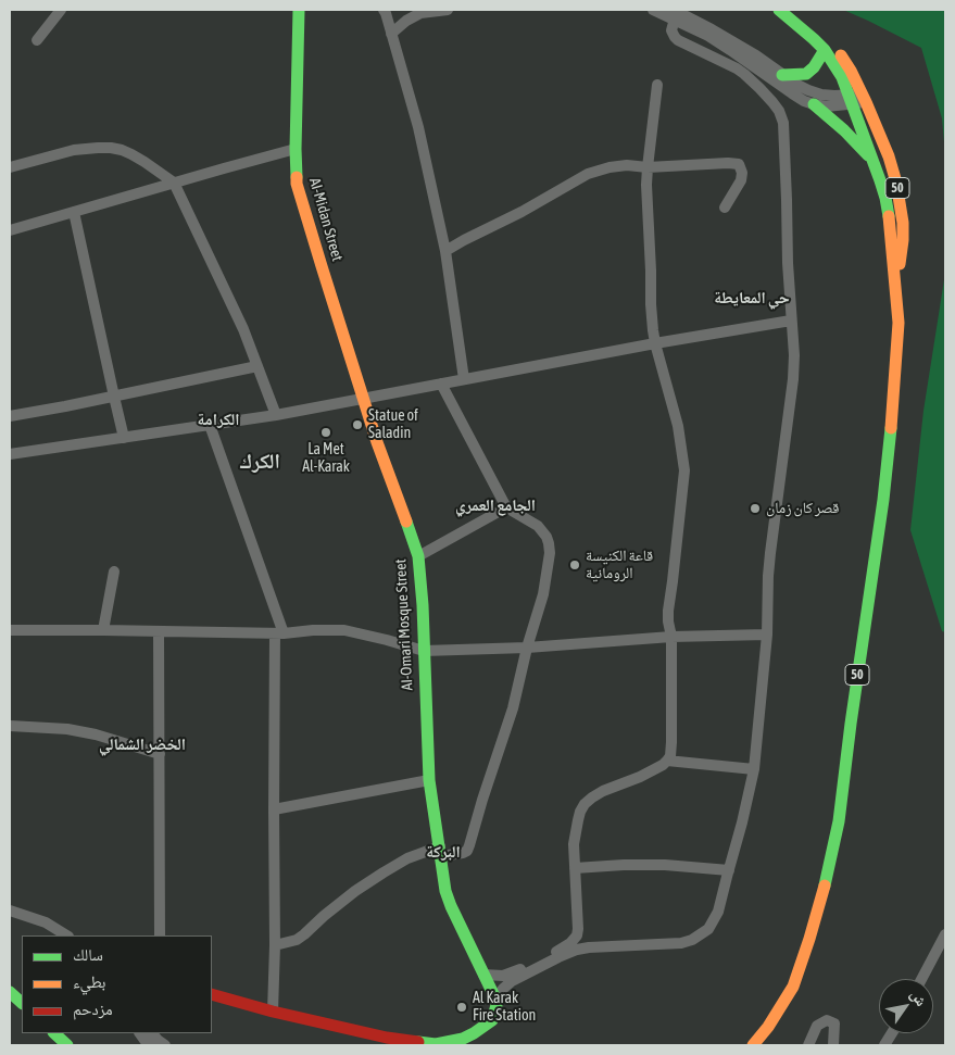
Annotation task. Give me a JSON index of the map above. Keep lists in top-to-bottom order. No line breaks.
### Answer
{"streets":{"main road":["50","AI-Midan Street","AI-Omari Mosque Street"]},"crossings":[["AI-Midan Street","AI-Omari Mosque Street"]],"districts":["حي المعايطة","الكرامة","الكرك","الجامع العمري","الخضر الشمالي","البركة"],"places":["Statue of Saladin","La Met Al-Karak","قصر كان زمان","قاعة الكنيسة الرومانية","Al Karak Fire Station"],"legend":["سالك","بطيء","مزدحم"],"north":"top right"}
